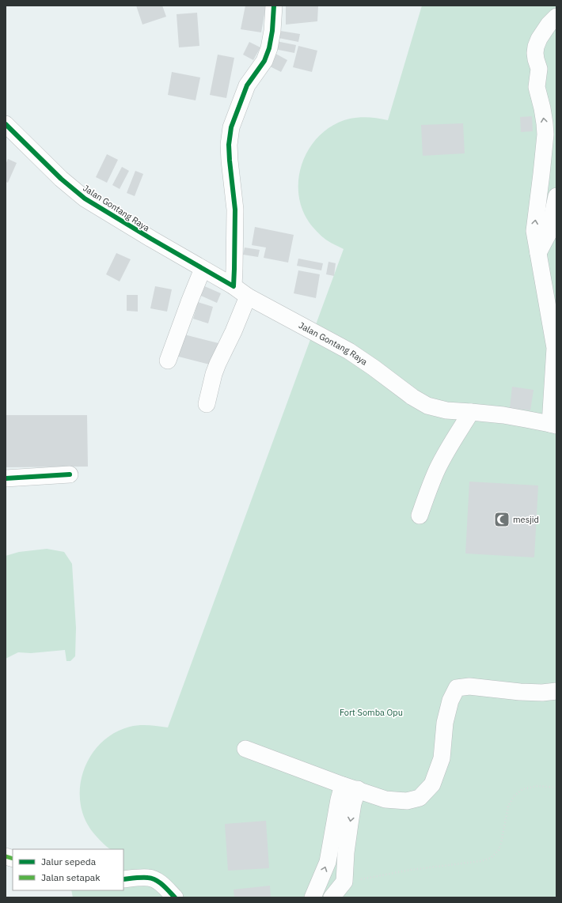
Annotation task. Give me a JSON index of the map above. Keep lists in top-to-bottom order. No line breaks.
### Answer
{"streets":{"street":["Jalan Gontang Raya"]},"parks":["Fort Somba Opu"],"places":{"mosque":["mesjid"]},"legend":["Jalur sepeda","Jalan setapak"]}
